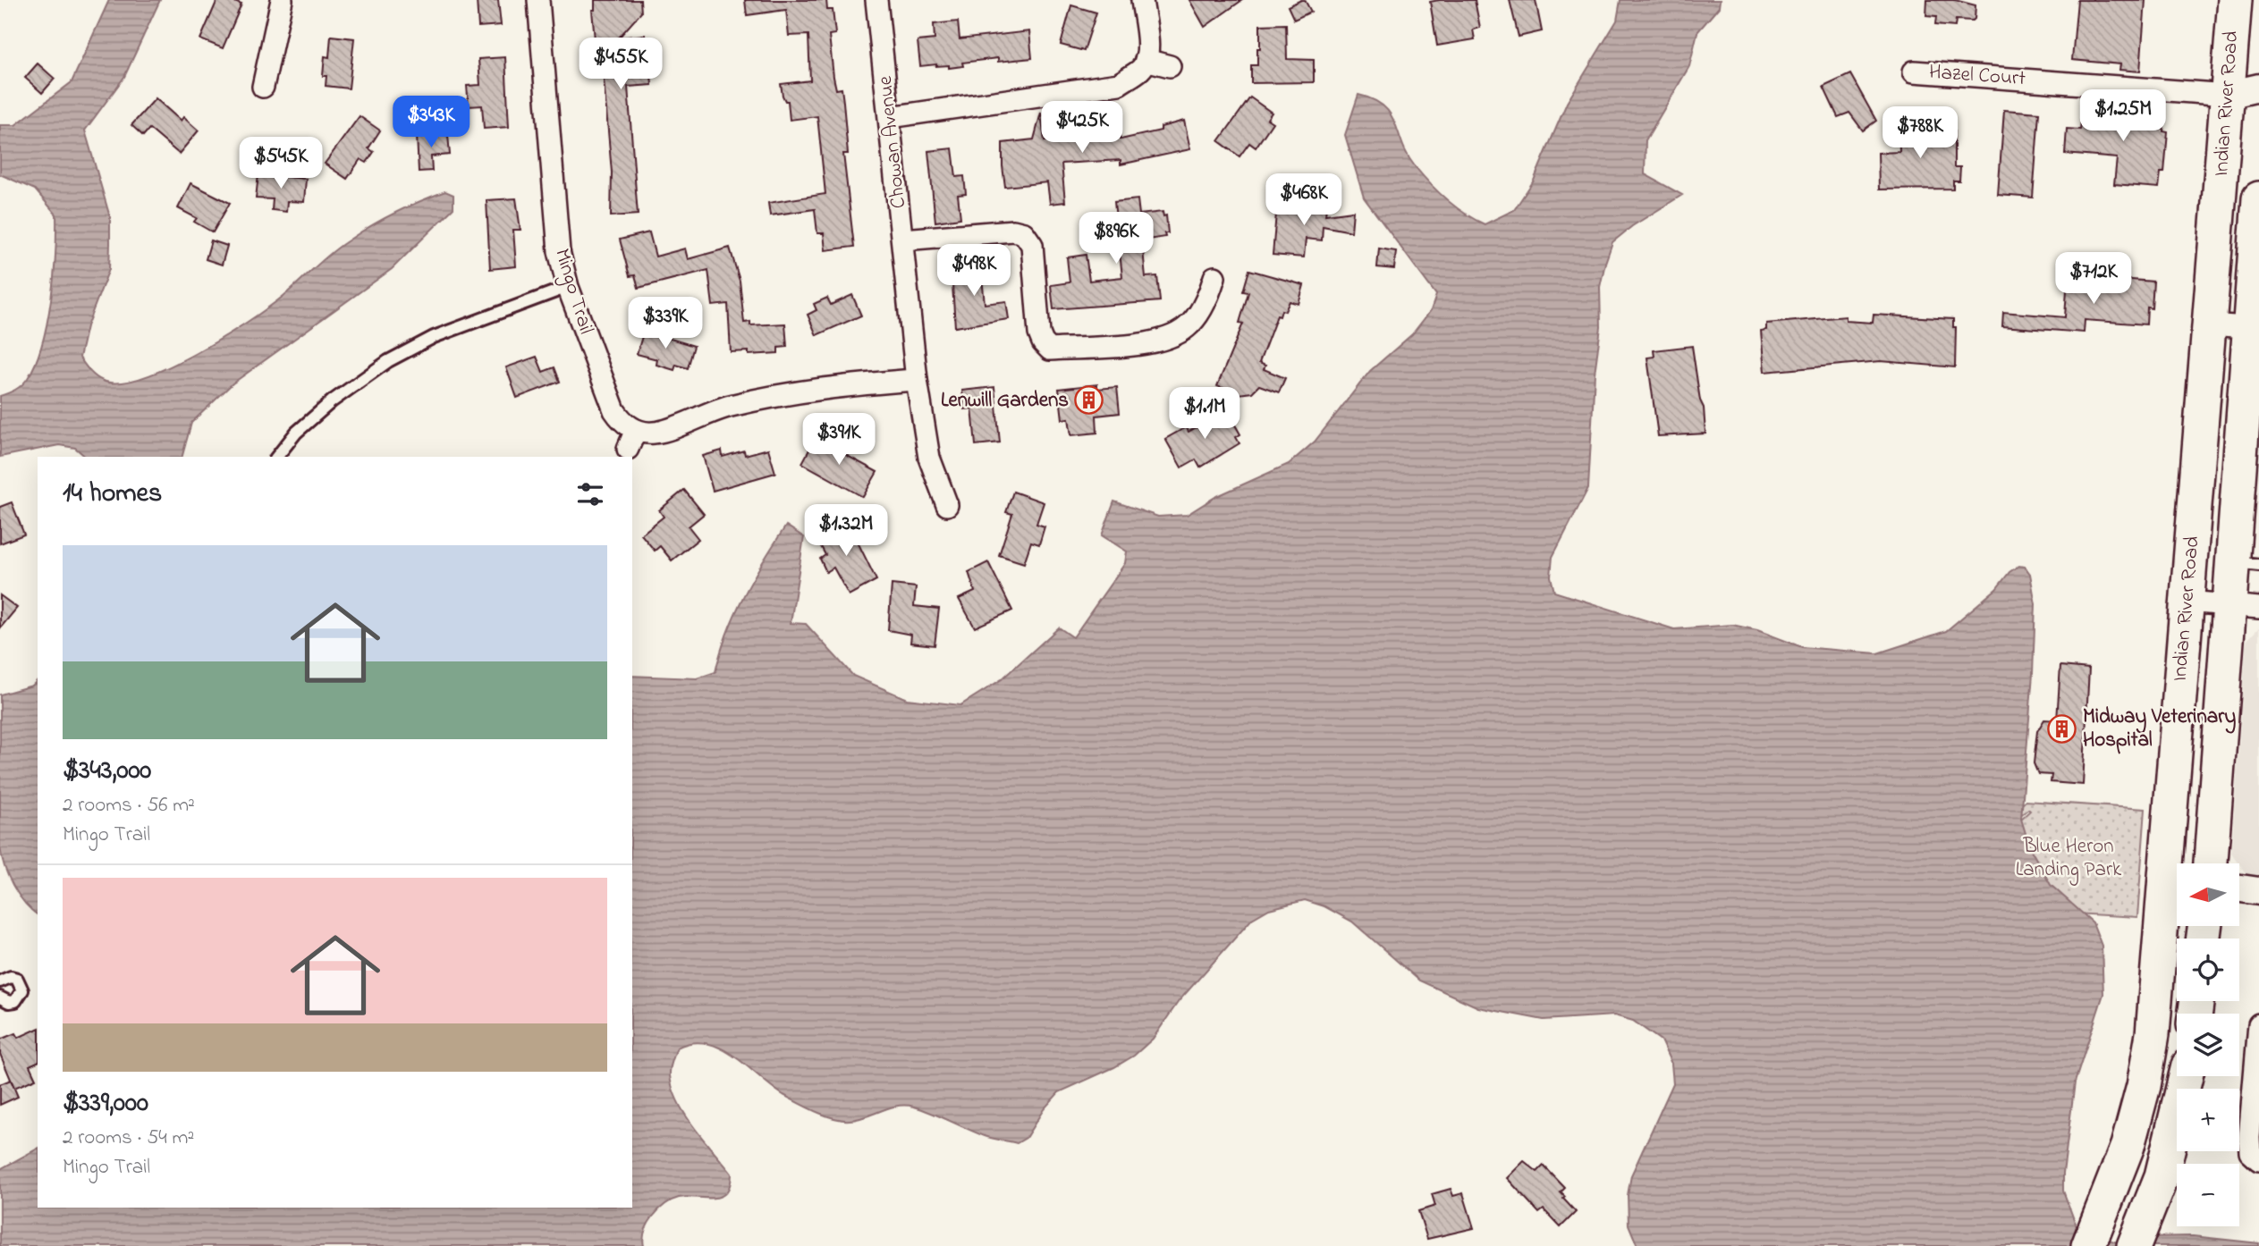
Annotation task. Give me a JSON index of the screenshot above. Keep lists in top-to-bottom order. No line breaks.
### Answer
{"streets":{"main road":["Indian River Road"],"street":["Hazel Court","Chowan Avenue","Mingo Trail"]},"crossings":[["Hazel Court","Indian River Road"],["Chowan Avenue","Mingo Trail"]],"parks":["Blue Heron Landing Park"],"places":{"building":["Lenwill Gardens","Midway Veterinary Hospital"]},"north":"left","page":{"price":["$455K","$1.25M","$343K","$425K","$788K","$545K","$468K","$896K","$498K","$712K","$339K","$1.1M","$391K","$1.32M"],"heading":"14 homes","list":[{"name":"$343,000","note":"2 rooms · 56 m² · Mingo Trail"},{"name":"$339,000","note":"2 rooms · 54 m² · Mingo Trail"}],"map_buttons":["+","−"]}}
